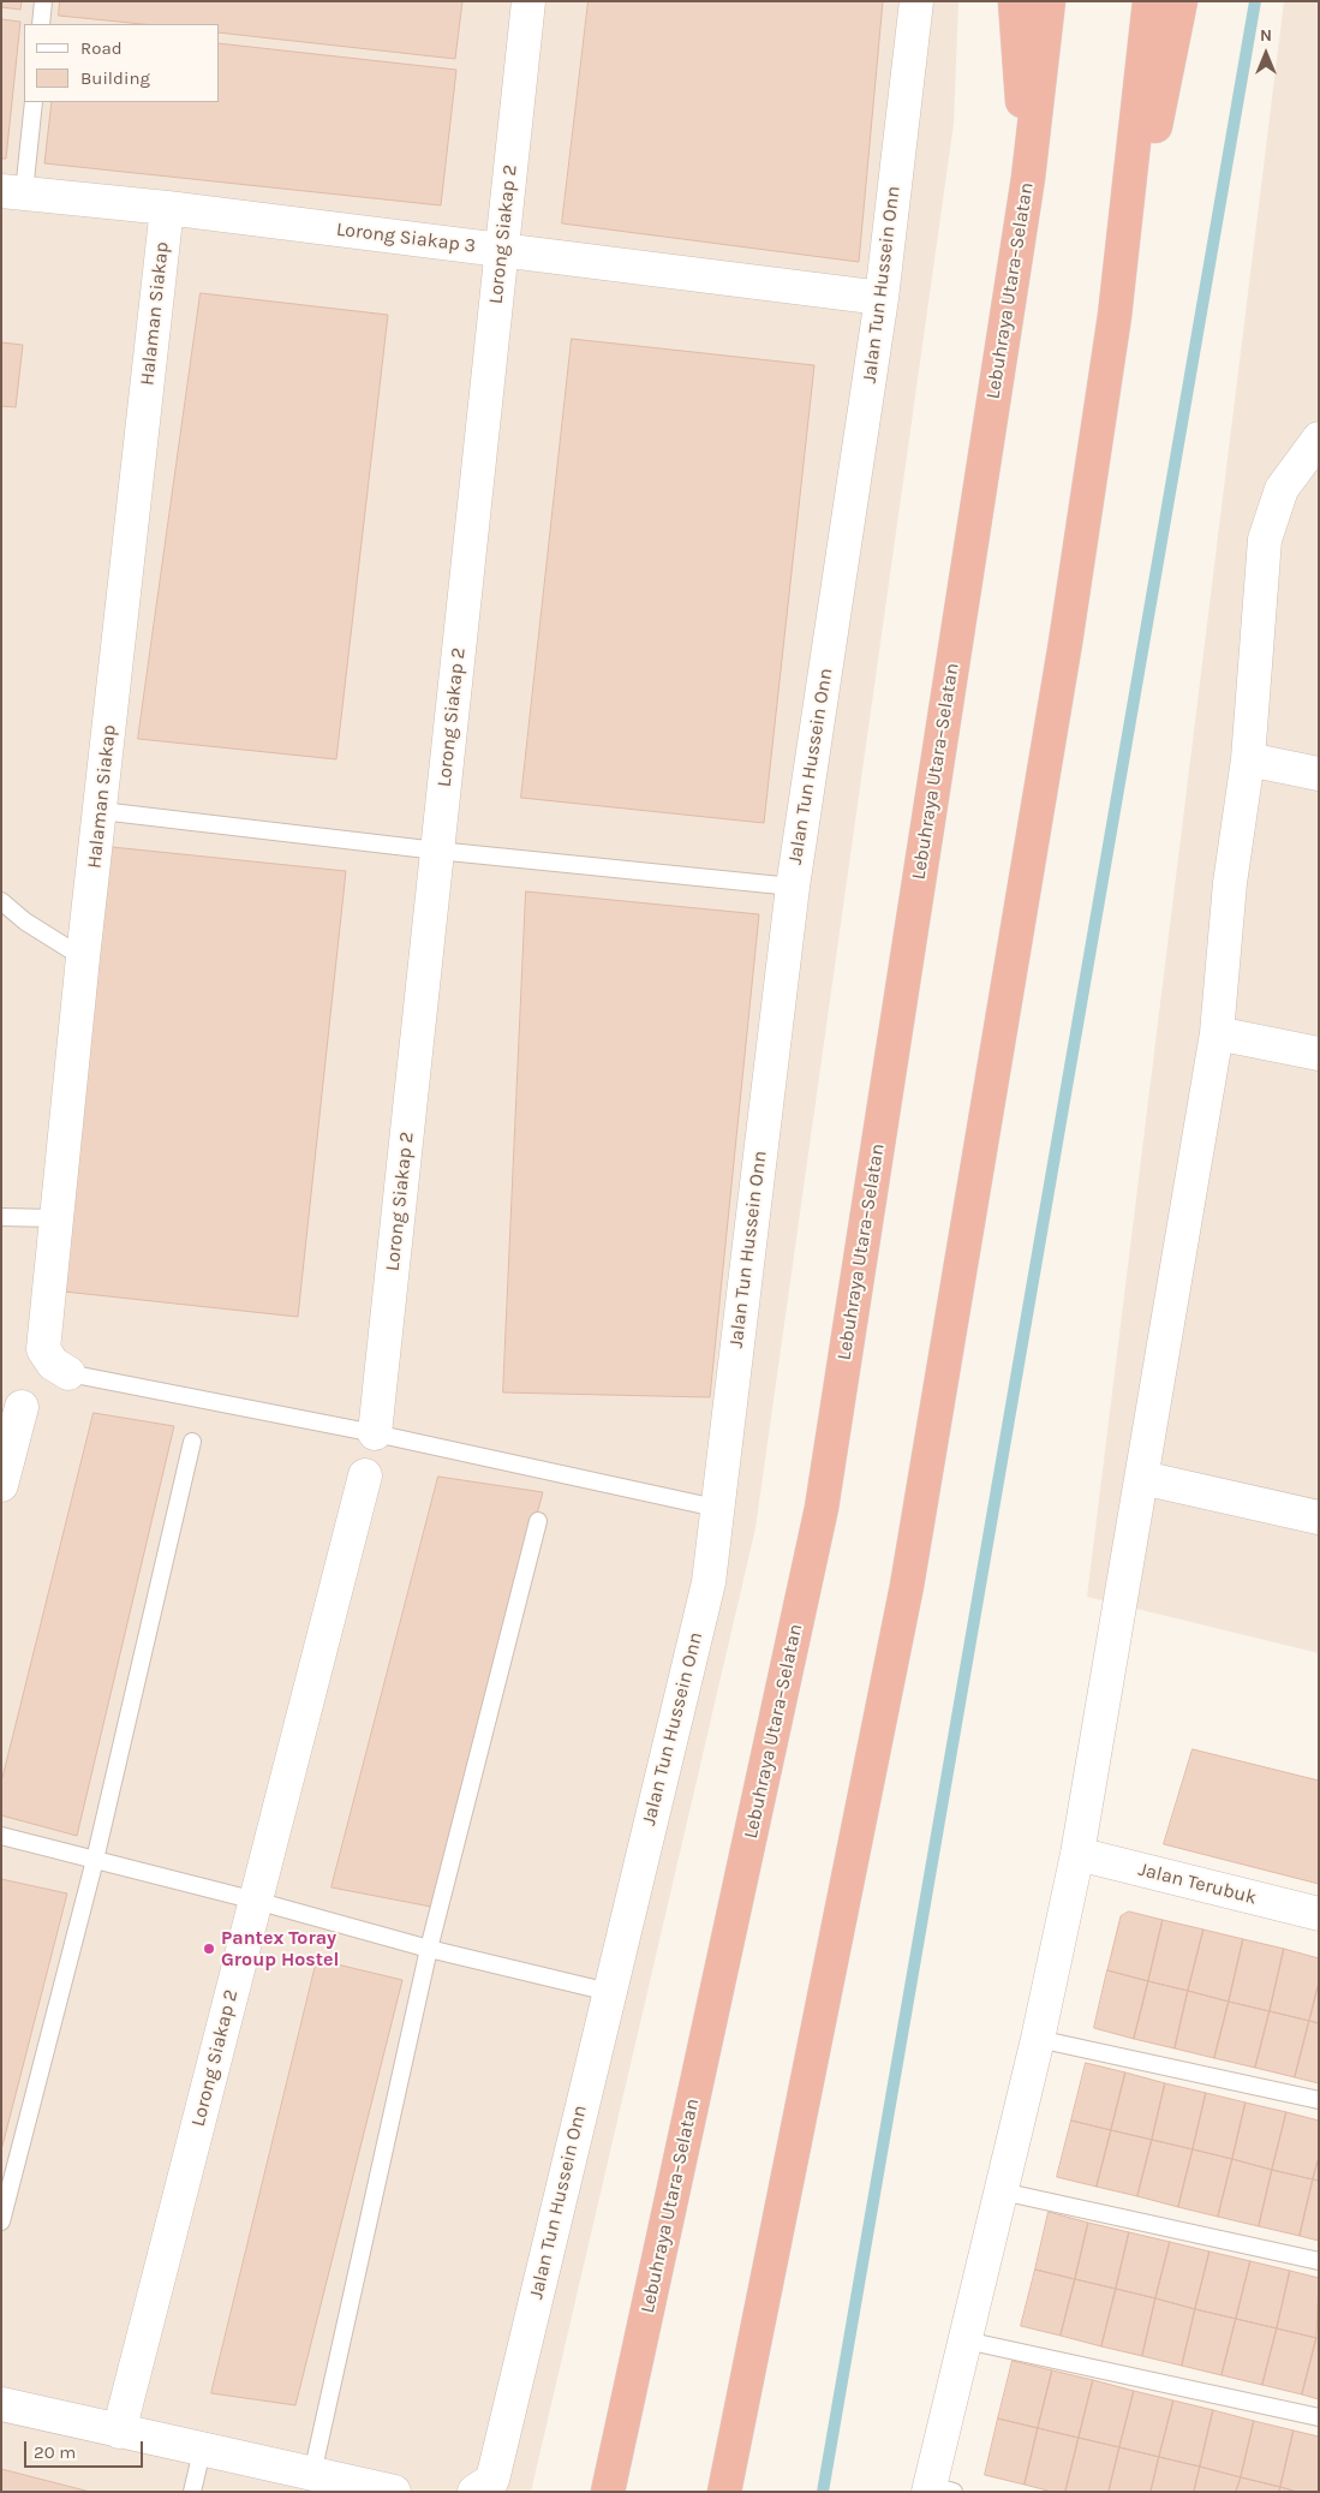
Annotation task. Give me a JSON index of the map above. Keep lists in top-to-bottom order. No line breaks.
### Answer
{"streets":{"highway":["Lebuhraya Utara–Selatan"],"street":["Lorong Siakap 2","Lorong Siakap 3","Jalan Tun Hussein Onn","Halaman Siakap","Jalan Terubuk"]},"crossings":[["Lorong Siakap 2","Lorong Siakap 3"],["Lorong Siakap 3","Jalan Tun Hussein Onn"],["Lorong Siakap 3","Halaman Siakap"]],"places":["Pantex Toray Group Hostel"],"legend":["Road","Building"],"scale_bar":"20 m","north":"top"}
